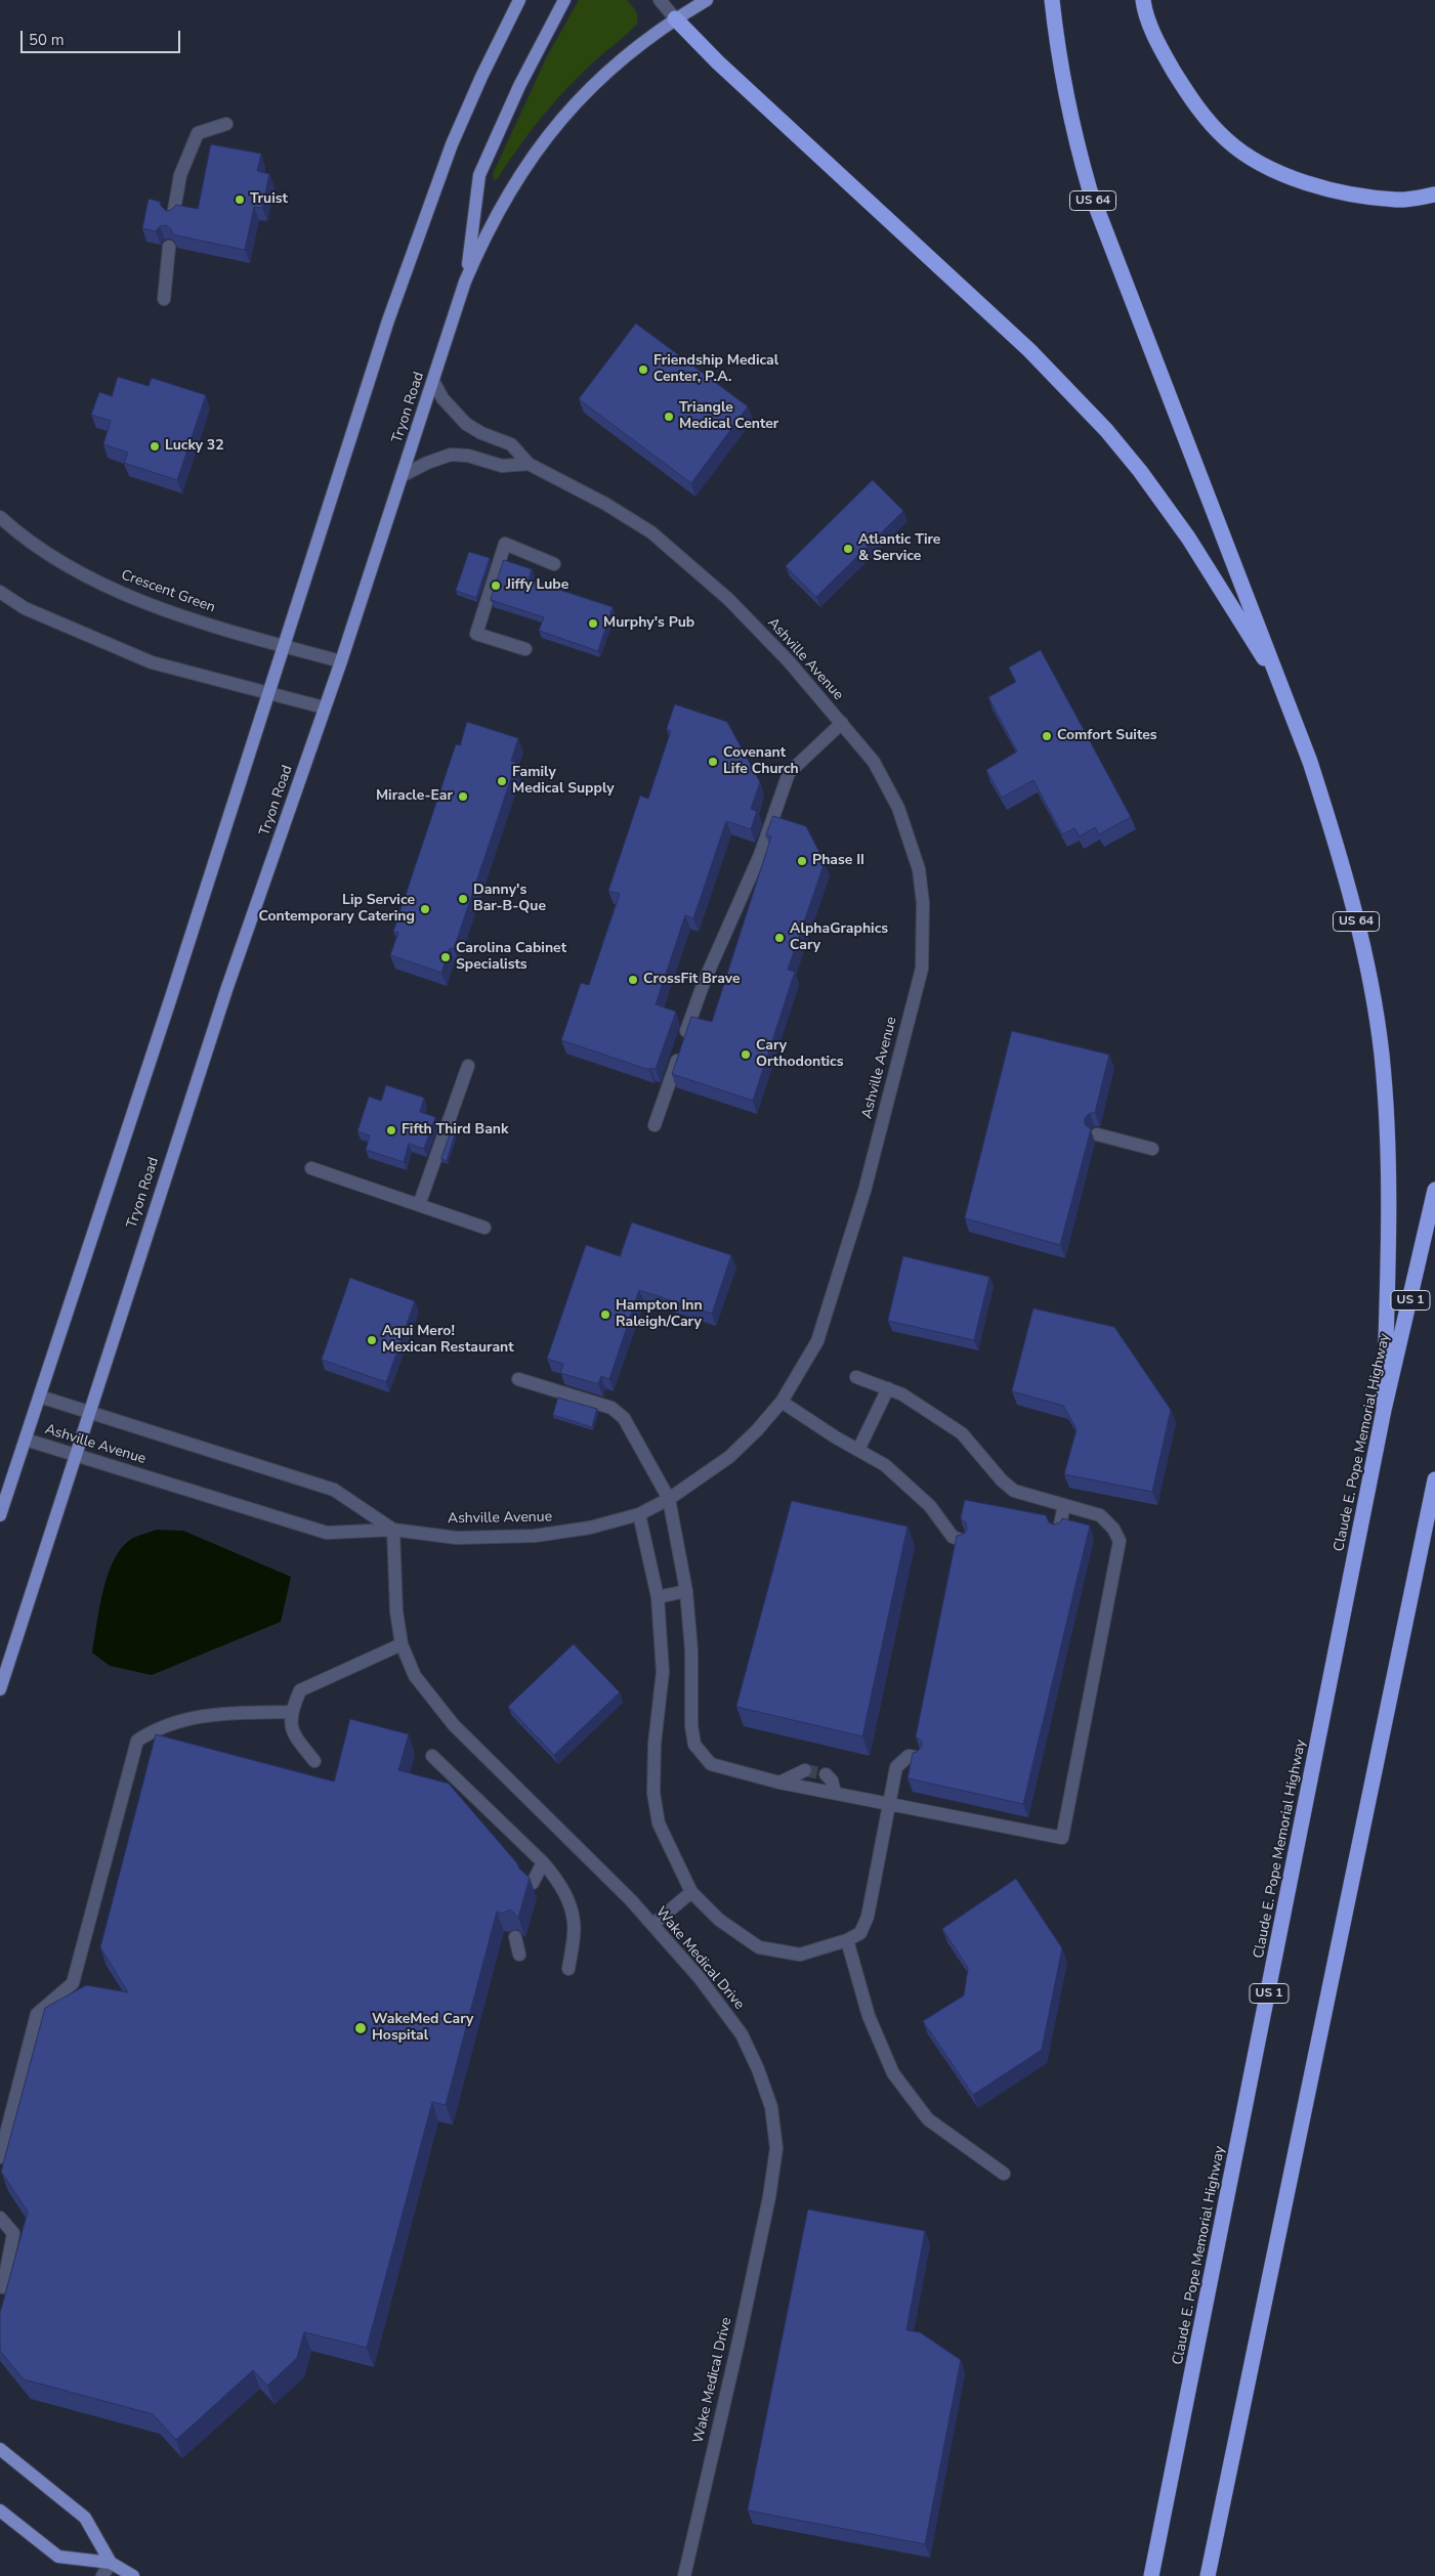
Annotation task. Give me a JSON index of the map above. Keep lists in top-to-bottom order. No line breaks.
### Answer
{"streets":{"highway":["US 64","US 1","Claude E. Pope Memorial Highway"],"main road":["Tryon Road"],"street":["Crescent Green","Ashville Avenue","Wake Medical Drive"]},"crossings":[["US 64","Claude E. Pope Memorial Highway"],["Tryon Road","Crescent Green"],["Tryon Road","Ashville Avenue"],["Ashville Avenue","Wake Medical Drive"]],"places":["Truist","Friendship Medical Center, P.A.","Triangle Medical Center","Lucky 32","Atlantic Tire & Service","Jiffy Lube","Murphy's Pub","Comfort Suites","Covenant Life Church","Family Medical Supply","Miracle-Ear","Phase II","Danny's Bar-B-Que","Lip Service Contemporary Catering","AlphaGraphics Cary","Carolina Cabinet Specialists","CrossFit Brave","Cary Orthodontics","Fifth Third Bank","Hampton Inn Raleigh/Cary","Aqui Mero! Mexican Restaurant","WakeMed Cary Hospital"],"scale_bar":"50 m"}
